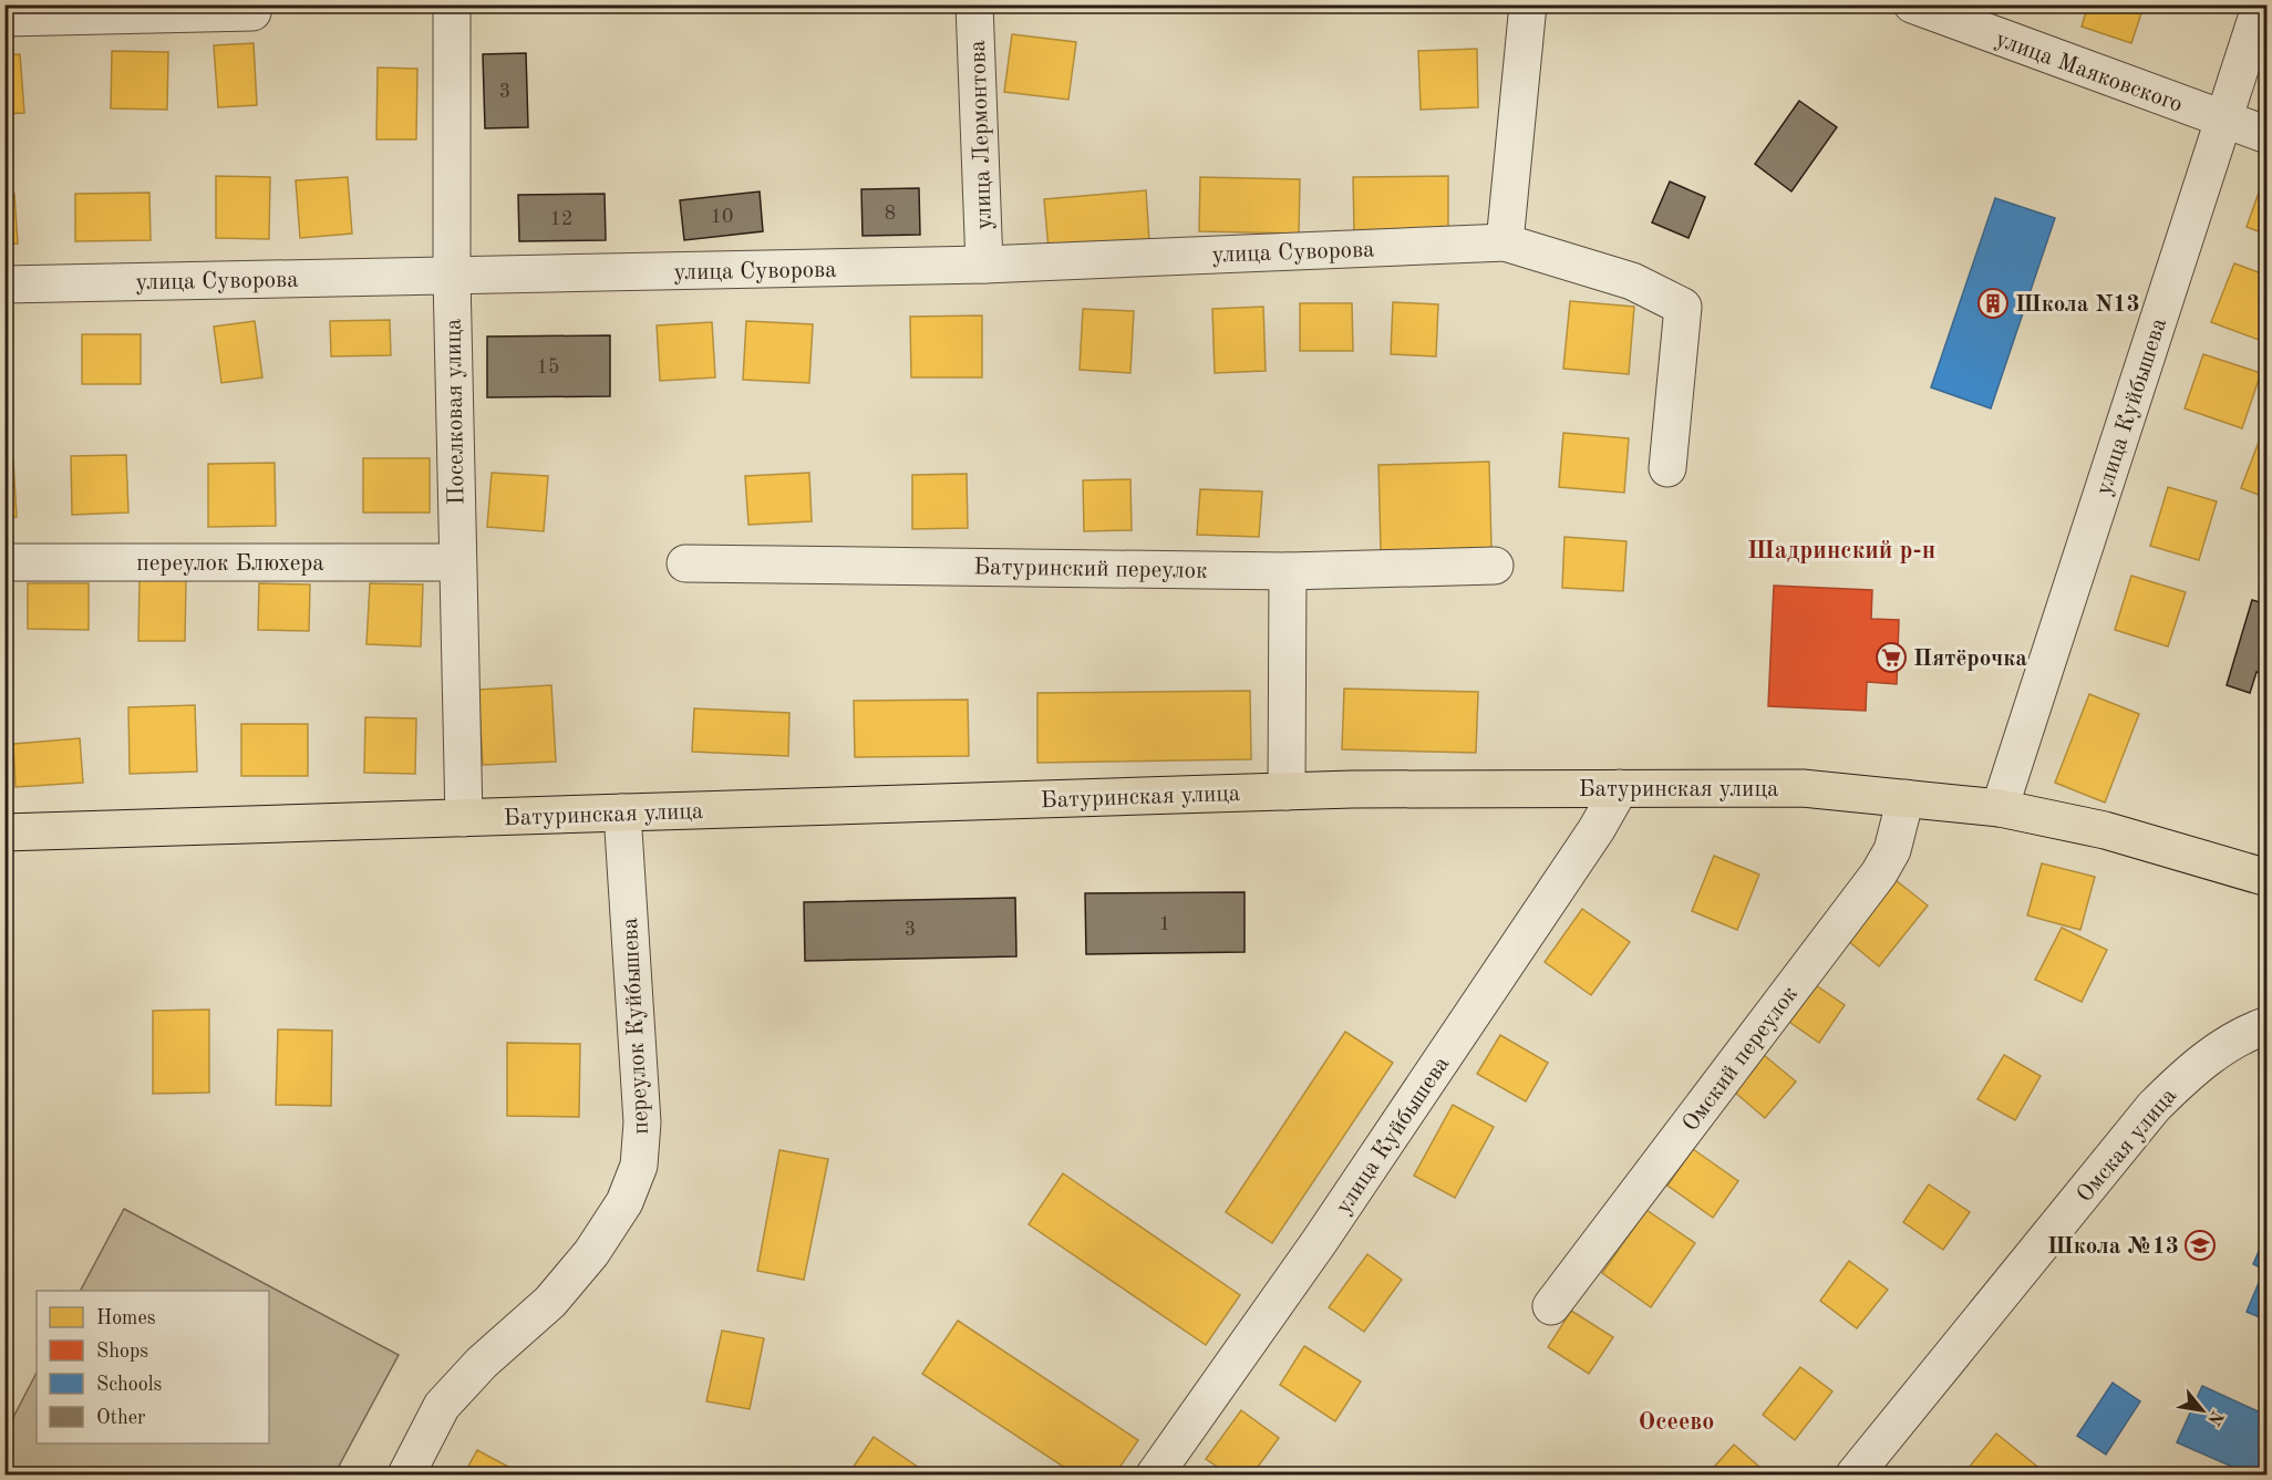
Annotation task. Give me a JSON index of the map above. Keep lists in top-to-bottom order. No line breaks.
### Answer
{"streets":{"main road":["Батуринская улица"],"street":["улица Маяковского","улица Лермонтова","улица Суворова","улица Куйбышева","Поселковая улица","переулок Блюхера","Батуринский переулок","переулок Куйбышева","Омский переулок","Омская улица"]},"crossings":[["улица Маяковского","улица Куйбышева"],["улица Лермонтова","улица Суворова"],["улица Суворова","Поселковая улица"],["улица Куйбышева","Батуринская улица"],["Поселковая улица","переулок Блюхера"],["Поселковая улица","Батуринская улица"],["Батуринская улица","переулок Куйбышева"],["Батуринская улица","Омский переулок"]],"districts":["Шадринский р-н","Осеево"],"places":{"building":["Школа N13"],"supermarket":["Пятёрочка"],"school or university":["Школа №13"]},"house_numbers":["3","8","10","12","15","1","3"],"legend":["Homes","Shops","Schools","Other"],"north":"bottom right"}
